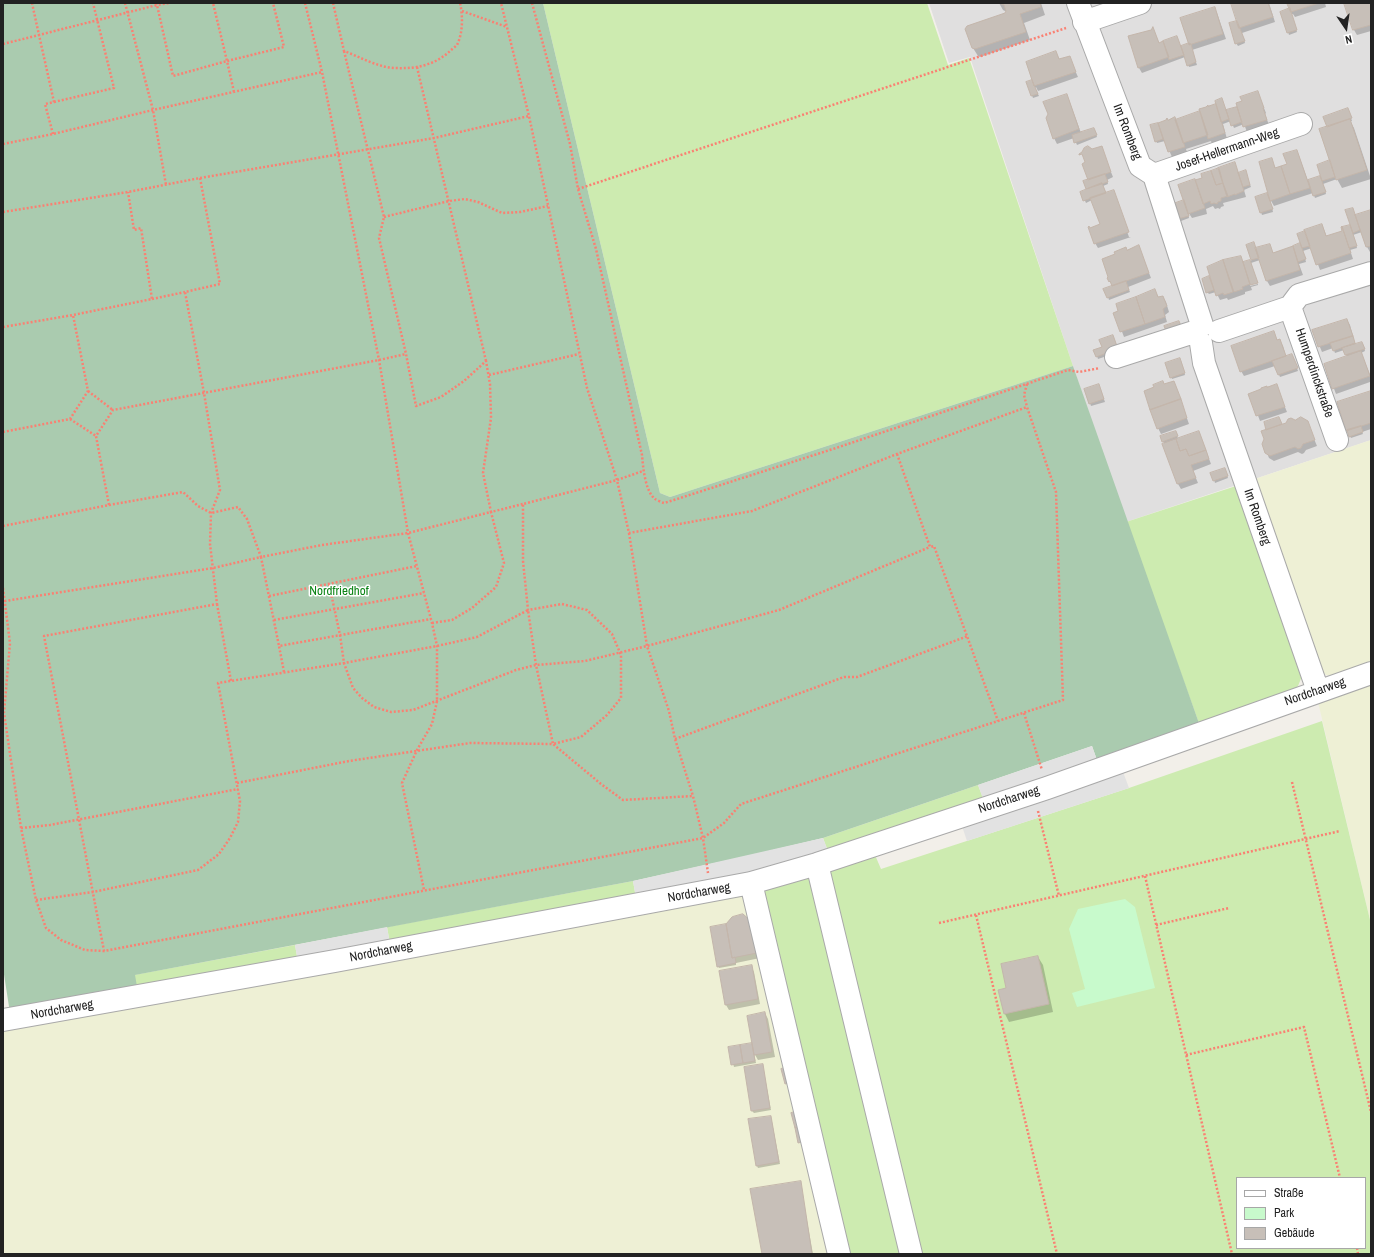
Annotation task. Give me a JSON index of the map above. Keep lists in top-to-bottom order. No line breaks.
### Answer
{"streets":{"street":["Im Romberg","Josef-Hellermann-Weg","Humperdinckstraße","Nordcharweg"]},"crossings":[["Im Romberg","Josef-Hellermann-Weg"],["Im Romberg","Nordcharweg"]],"parks":["Nordfriedhof"],"legend":["Straße","Park","Gebäude"],"north":"bottom"}
